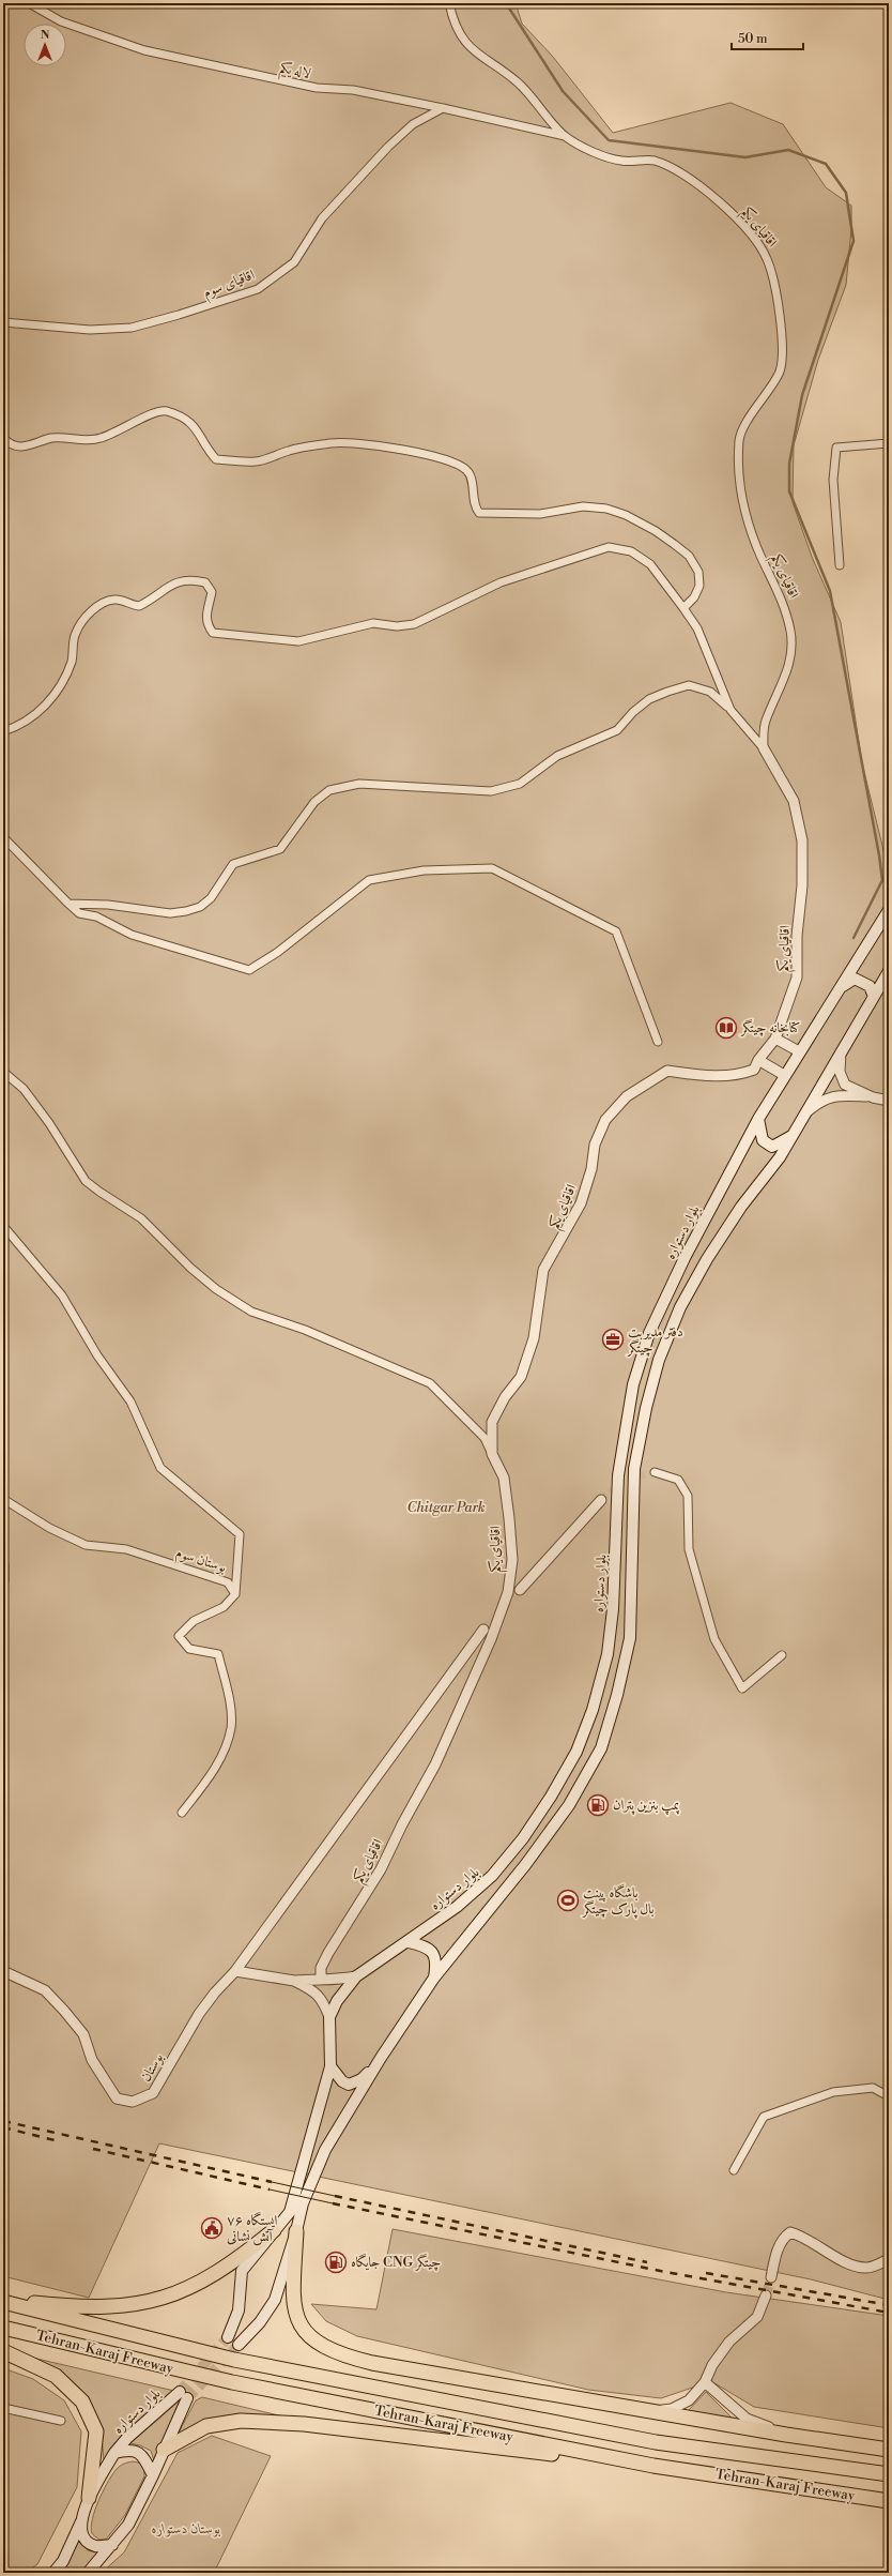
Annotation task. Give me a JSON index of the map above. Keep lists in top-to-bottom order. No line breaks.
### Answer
{"streets":{"highway":["Tehran-Karaj Freeway"],"main road":["بلوار دستواره"],"street":["لاله یکم","اقاقیای یکم","اقاقیای سوم","بوستان سوم","بوستان"]},"crossings":[["لاله یکم","اقاقیای یکم"],["لاله یکم","اقاقیای سوم"]],"parks":["Chitgar Park","بوستان دستواره"],"places":{"library":["کتابخانه چیتگر"],"office":["دفتر مدیریت چیتگر"],"fuel station":["پمپ بنزین پتران","جایگاه CNG چیتگر"],"sports":["باشگاه پینت بال پارک چیتگر"],"public building":["ایستگاه ۷۶ آتش نشانی"]},"scale_bar":"50 m","north":"top"}
